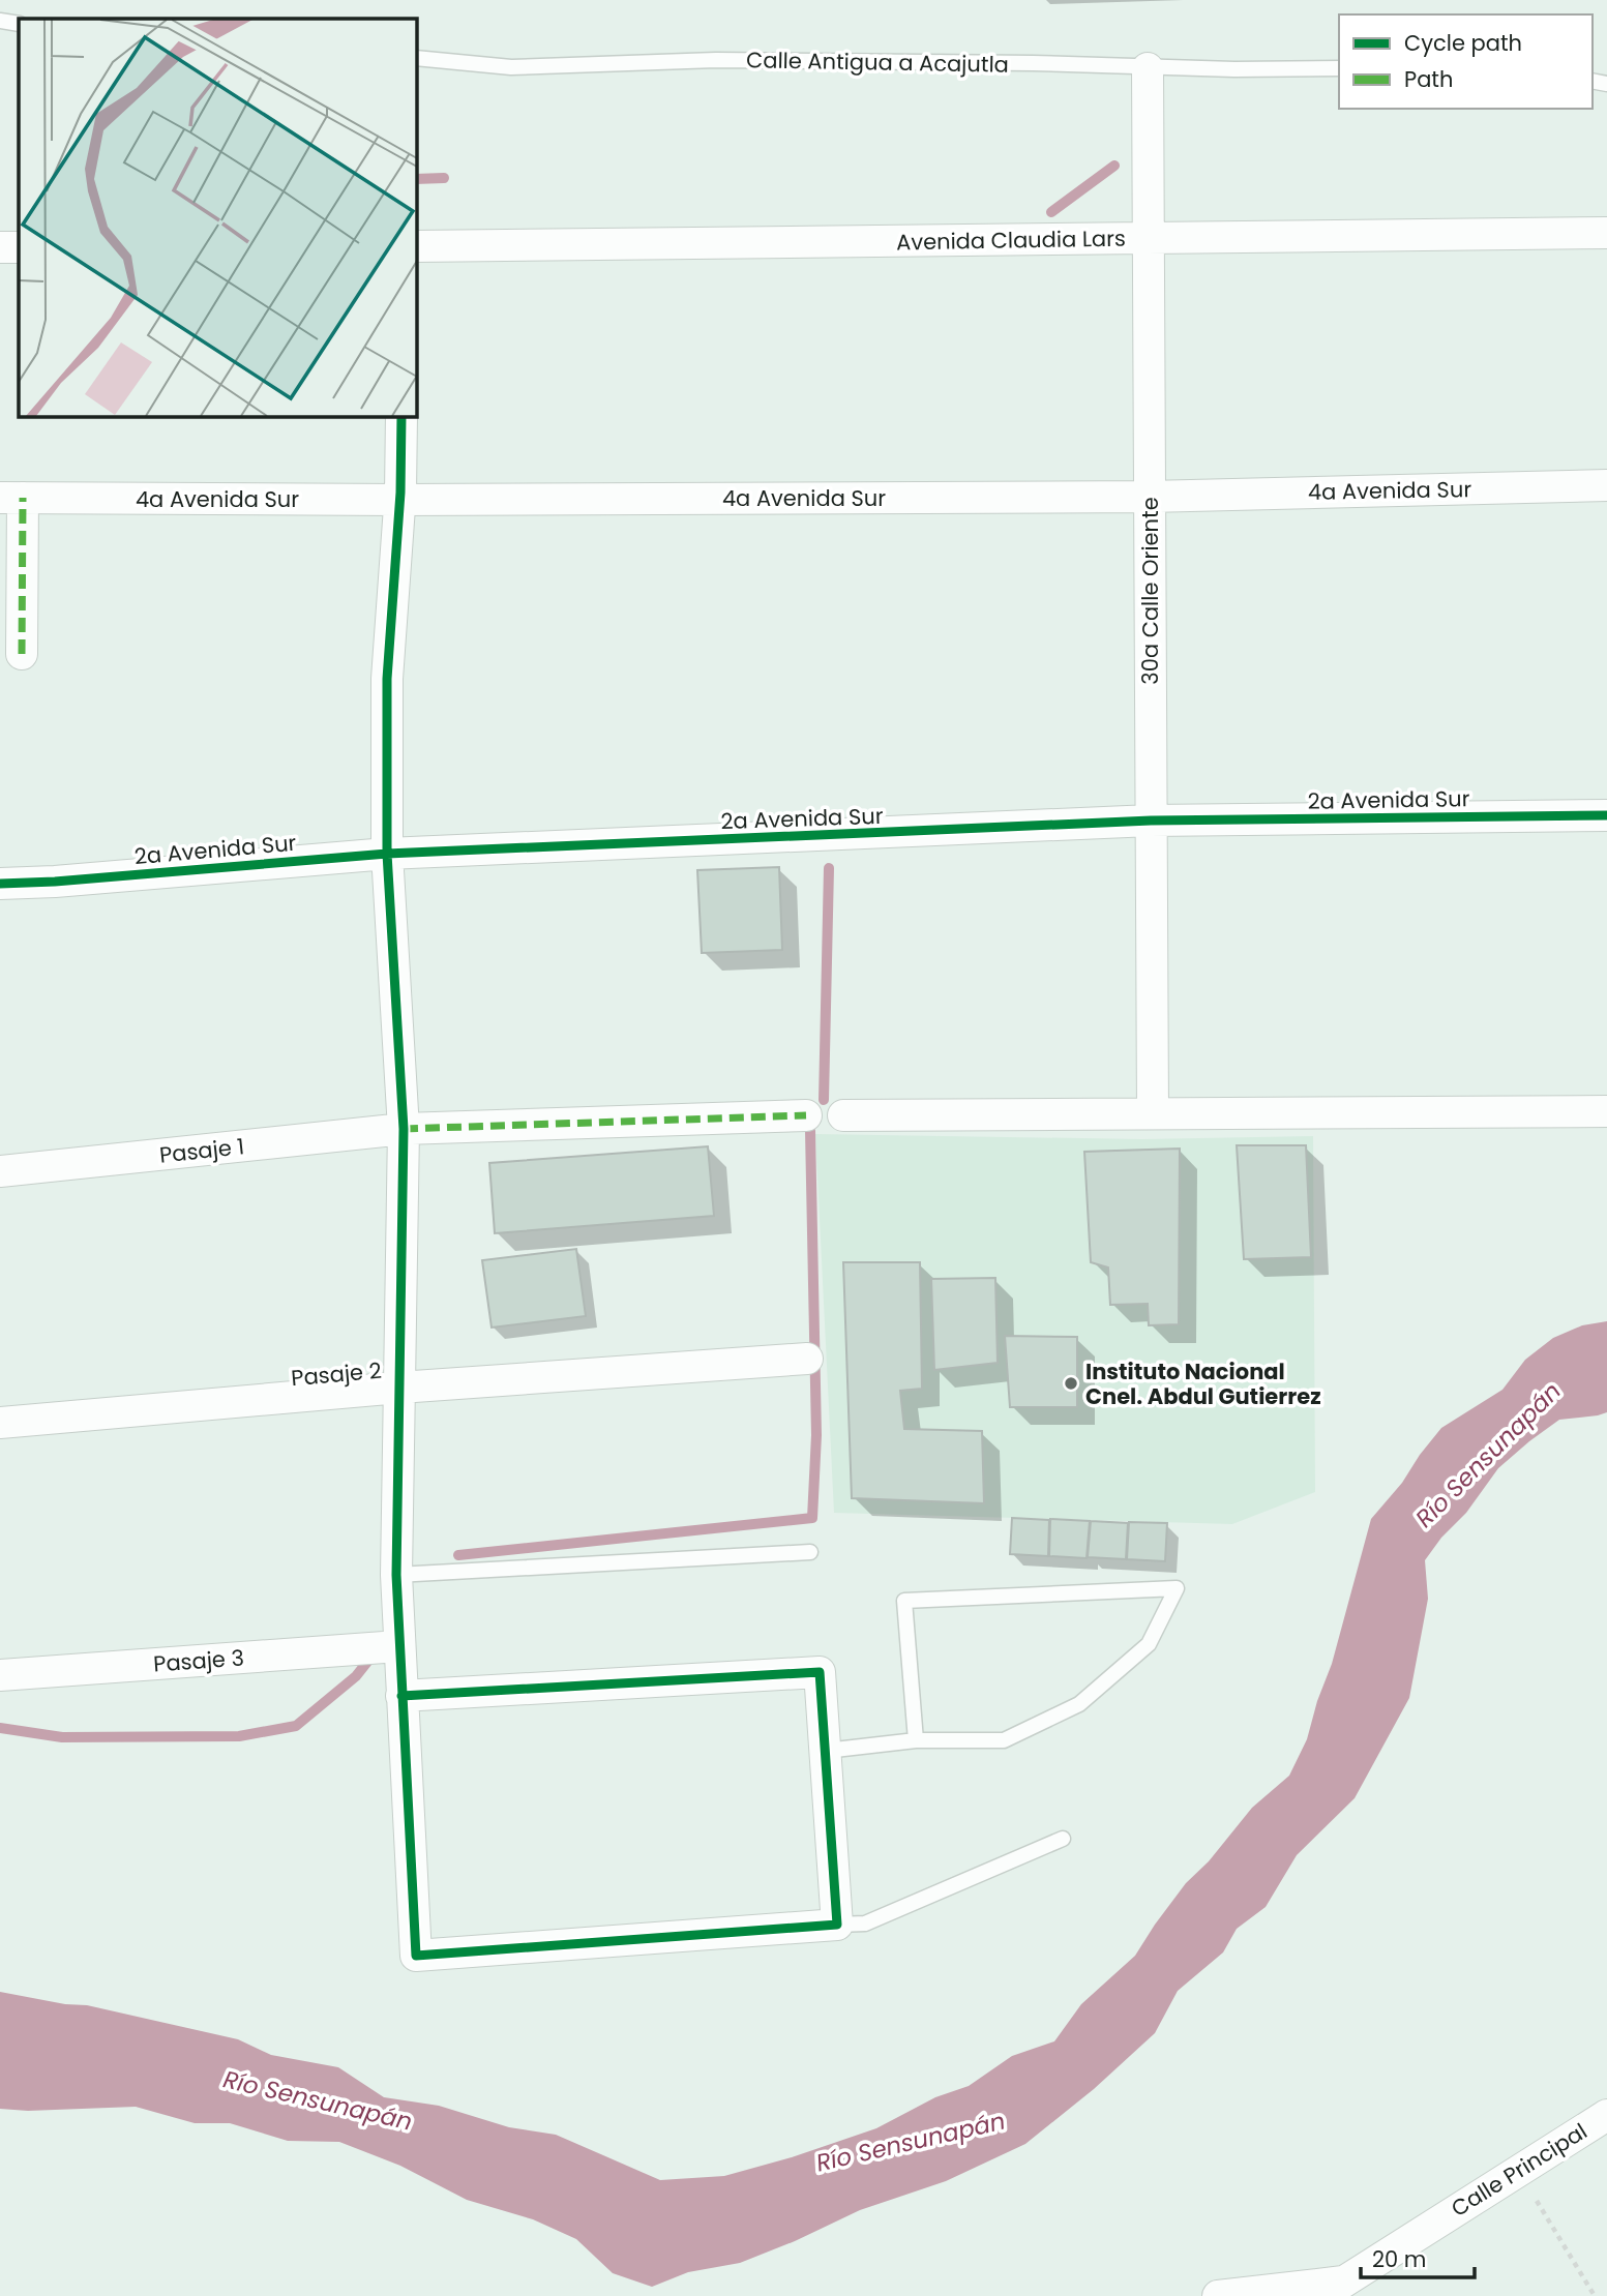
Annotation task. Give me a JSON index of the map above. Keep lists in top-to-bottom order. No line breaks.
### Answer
{"streets":{"street":["Avenida Claudia Lars","4a Avenida Sur","30a Calle Oriente","2a Avenida Sur","Pasaje 1","Pasaje 2","Pasaje 3","Calle Principal"],"lane":["Calle Antigua a Acajutla"]},"crossings":[["Calle Antigua a Acajutla","30a Calle Oriente"],["Avenida Claudia Lars","30a Calle Oriente"],["4a Avenida Sur","30a Calle Oriente"],["30a Calle Oriente","2a Avenida Sur"]],"water":["Río Sensunapán"],"places":["Instituto Nacional Cnel. Abdul Gutierrez"],"legend":["Cycle path","Path"],"scale_bar":"20 m"}
